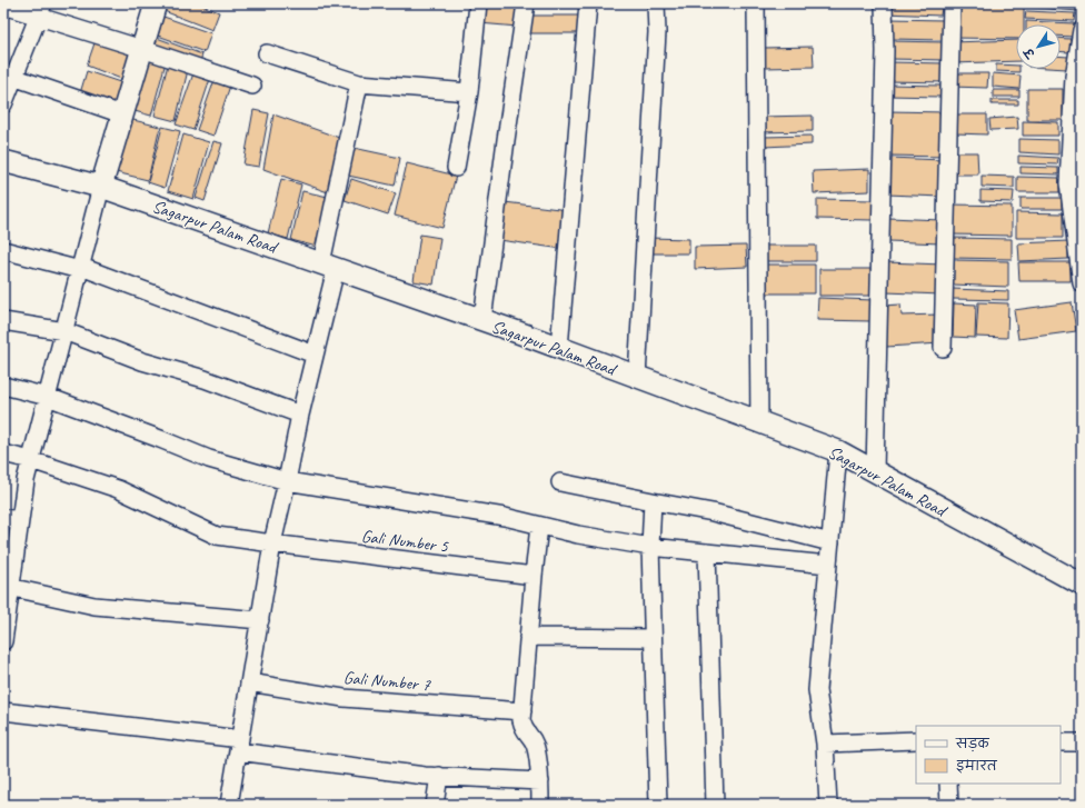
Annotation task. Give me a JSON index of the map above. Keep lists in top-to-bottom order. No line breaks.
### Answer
{"streets":{"street":["Sagarpur Palam Road","Gali Number 5","Gali Number 7"]},"legend":["सड़क","इमारत"],"north":"bottom left"}
